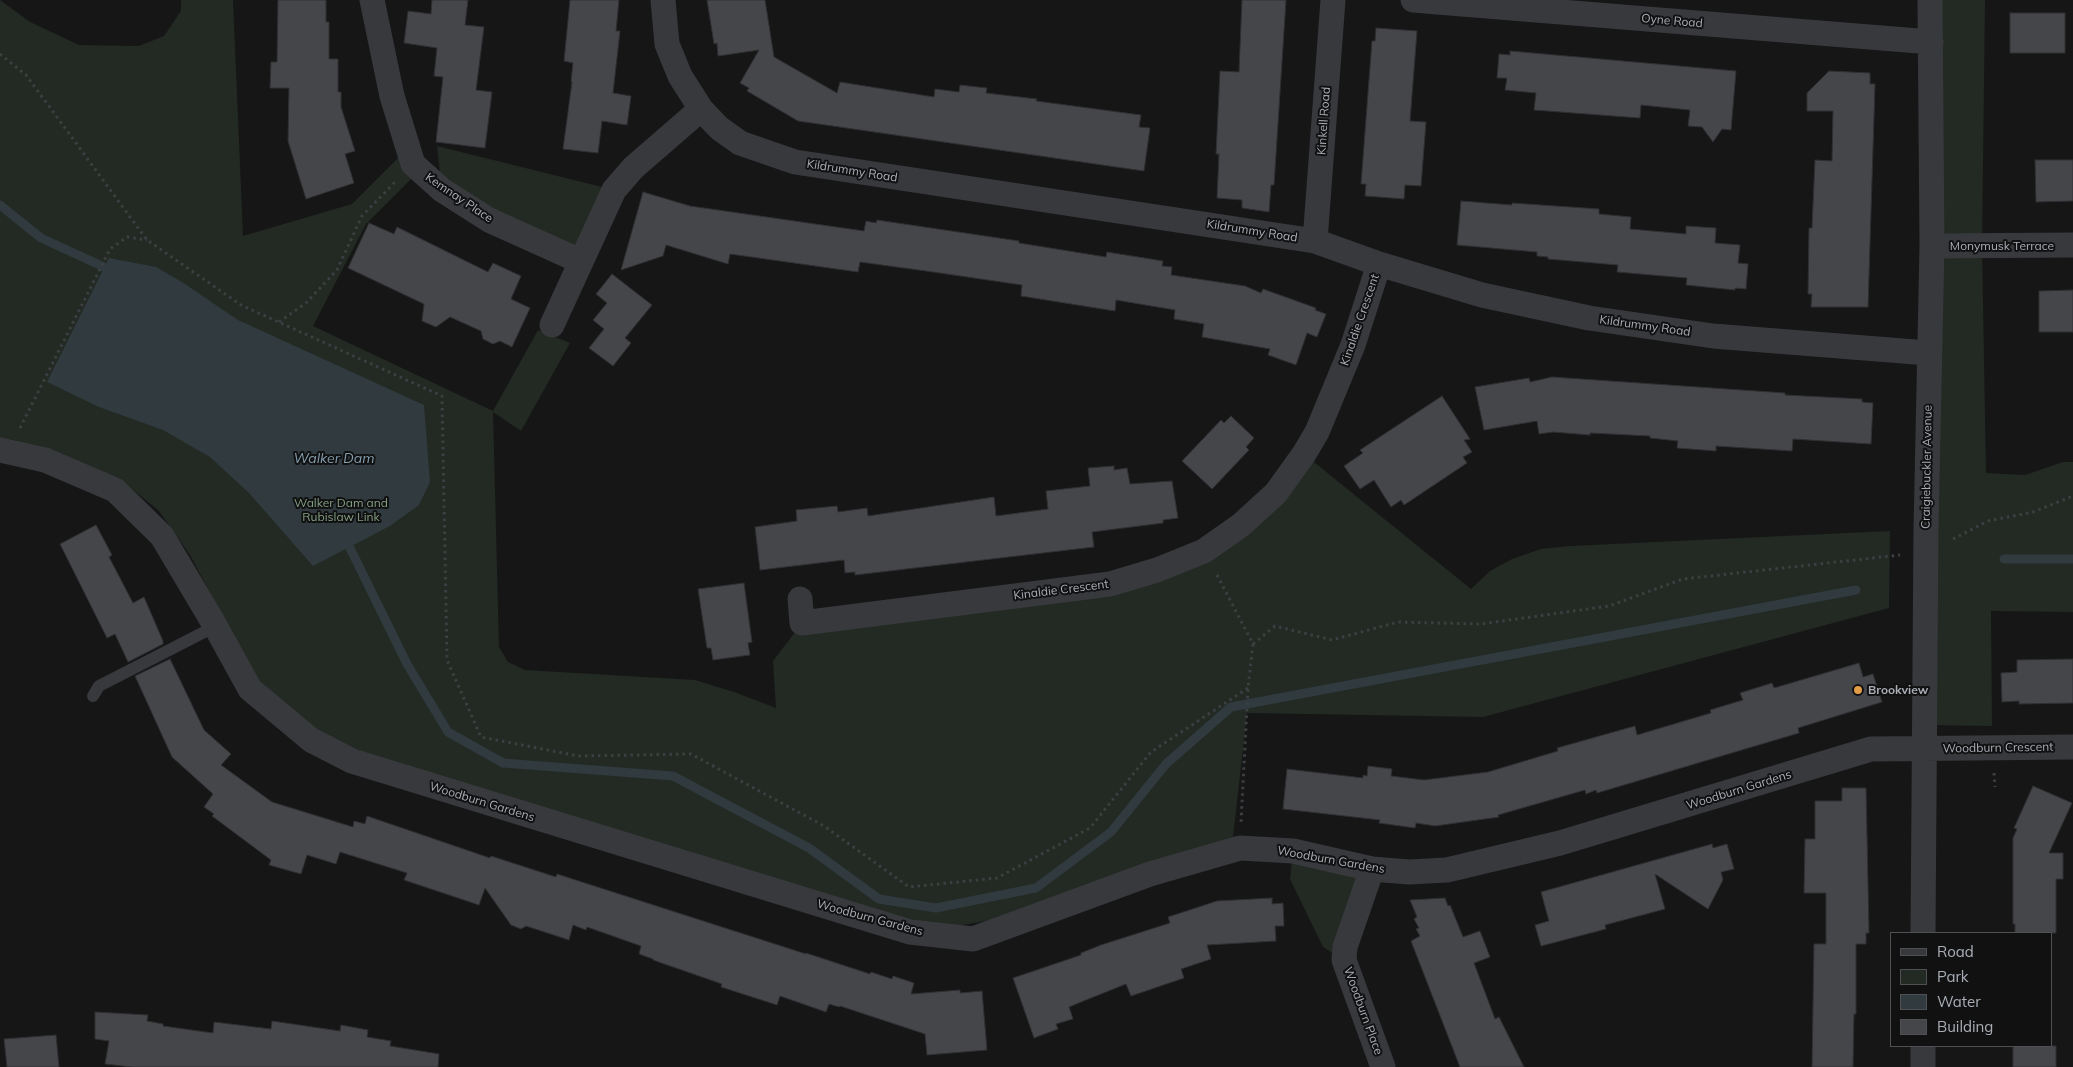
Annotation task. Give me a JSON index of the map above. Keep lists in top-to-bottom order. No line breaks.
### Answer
{"streets":{"street":["Oyne Road","Kinkell Road","Kildrummy Road","Kemnay Place","Monymusk Terrace","Kinaldie Crescent","Craigiebuckler Avenue","Woodburn Crescent","Woodburn Gardens","Woodburn Place"]},"crossings":[["Oyne Road","Craigiebuckler Avenue"],["Kinkell Road","Kildrummy Road"],["Kildrummy Road","Kinaldie Crescent"],["Kildrummy Road","Craigiebuckler Avenue"],["Monymusk Terrace","Craigiebuckler Avenue"],["Craigiebuckler Avenue","Woodburn Crescent"],["Craigiebuckler Avenue","Woodburn Gardens"],["Woodburn Crescent","Woodburn Gardens"],["Woodburn Gardens","Woodburn Place"]],"water":["Walker Dam"],"parks":["Walker Dam and Rubislaw Link"],"places":["Brookview"],"legend":["Road","Park","Water","Building"]}
